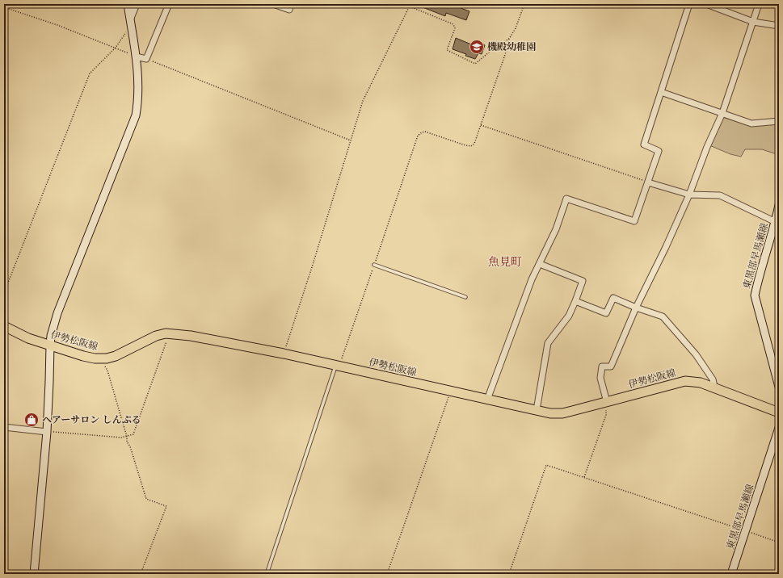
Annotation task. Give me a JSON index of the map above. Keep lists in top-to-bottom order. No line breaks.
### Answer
{"streets":{"main road":["伊勢松阪線"],"street":["東黒部早馬瀬線"]},"districts":["魚見町"],"places":{"school or university":["機殿幼稚園"],"shop":["ヘアーサロン しんぷる"]}}
